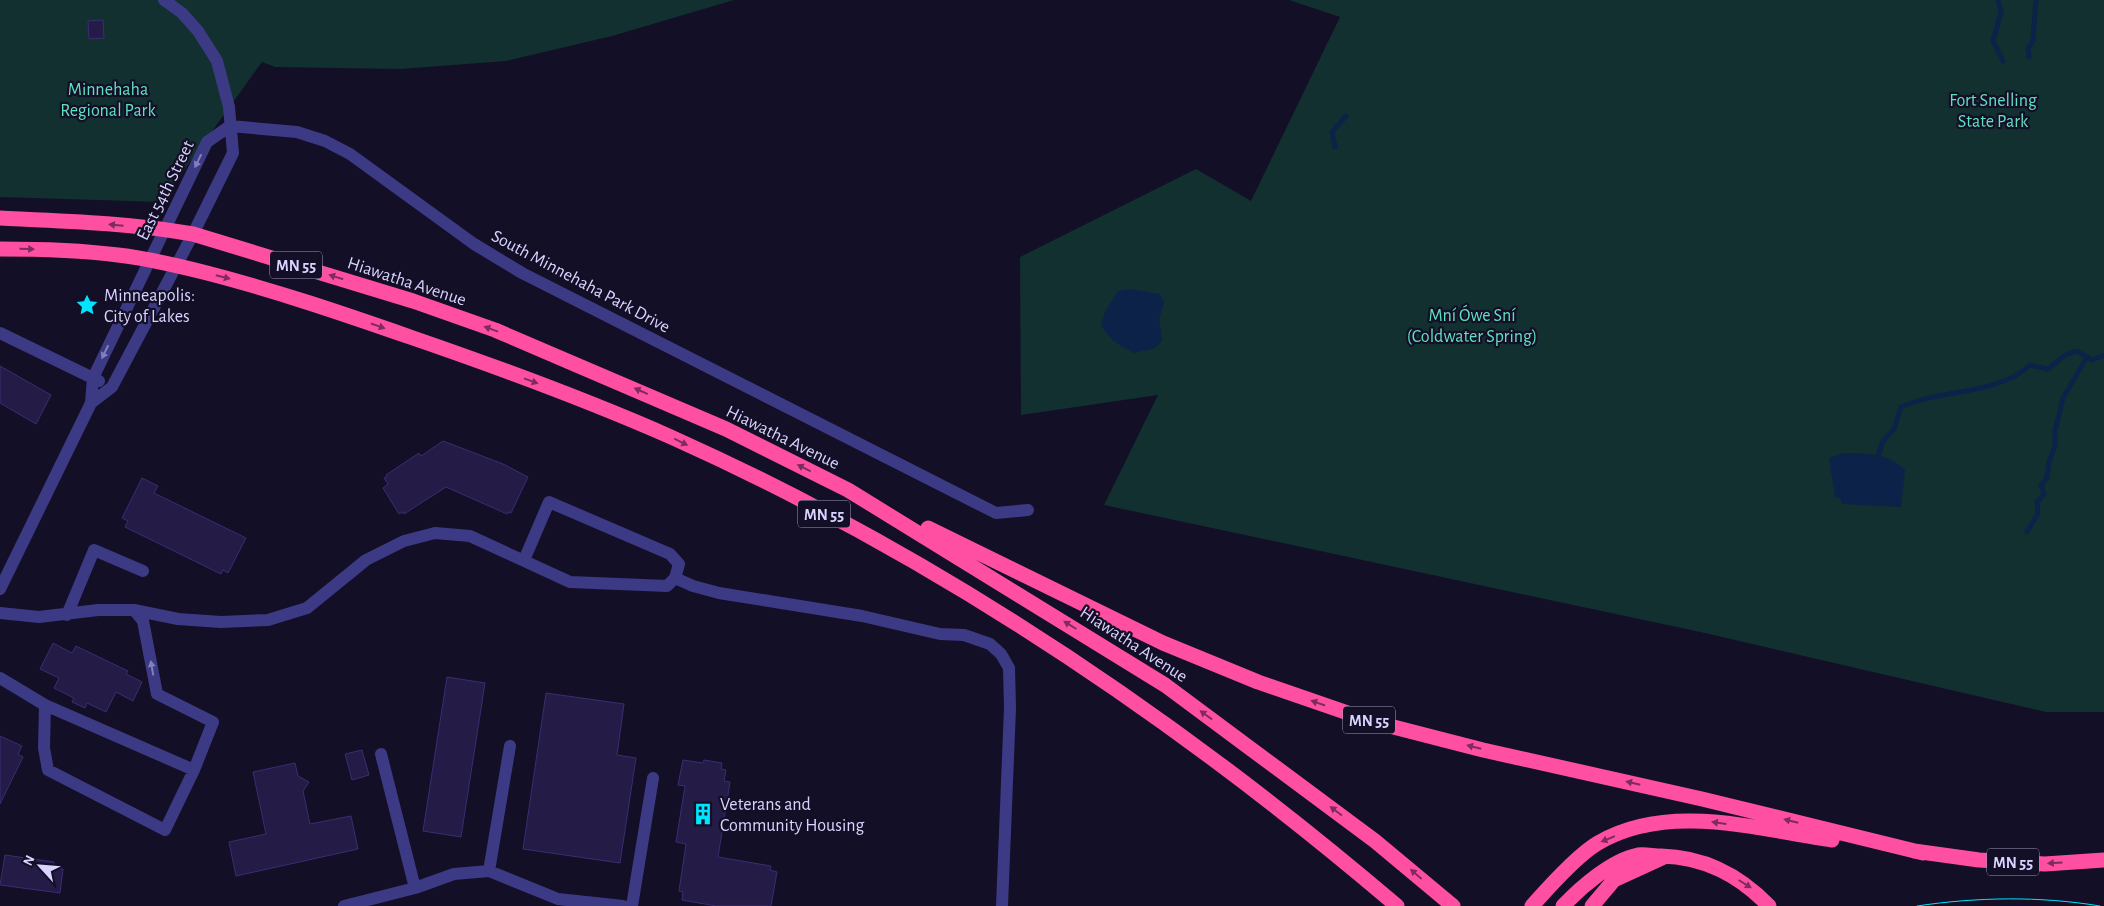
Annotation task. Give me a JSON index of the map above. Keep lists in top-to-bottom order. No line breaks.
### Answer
{"streets":{"highway":["MN 55","Hiawatha Avenue"],"street":["East 54th Street","South Minnehaha Park Drive"]},"crossings":[["East 54th Street","MN 55"],["East 54th Street","Hiawatha Avenue"],["East 54th Street","South Minnehaha Park Drive"],["MN 55","Hiawatha Avenue"]],"parks":["Minnehaha Regional Park","Fort Snelling State Park","Mní Ówe Sní (Coldwater Spring)"],"places":{"place":["Minneapolis: City of Lakes"],"building":["Veterans and Community Housing"]},"north":"top left"}
